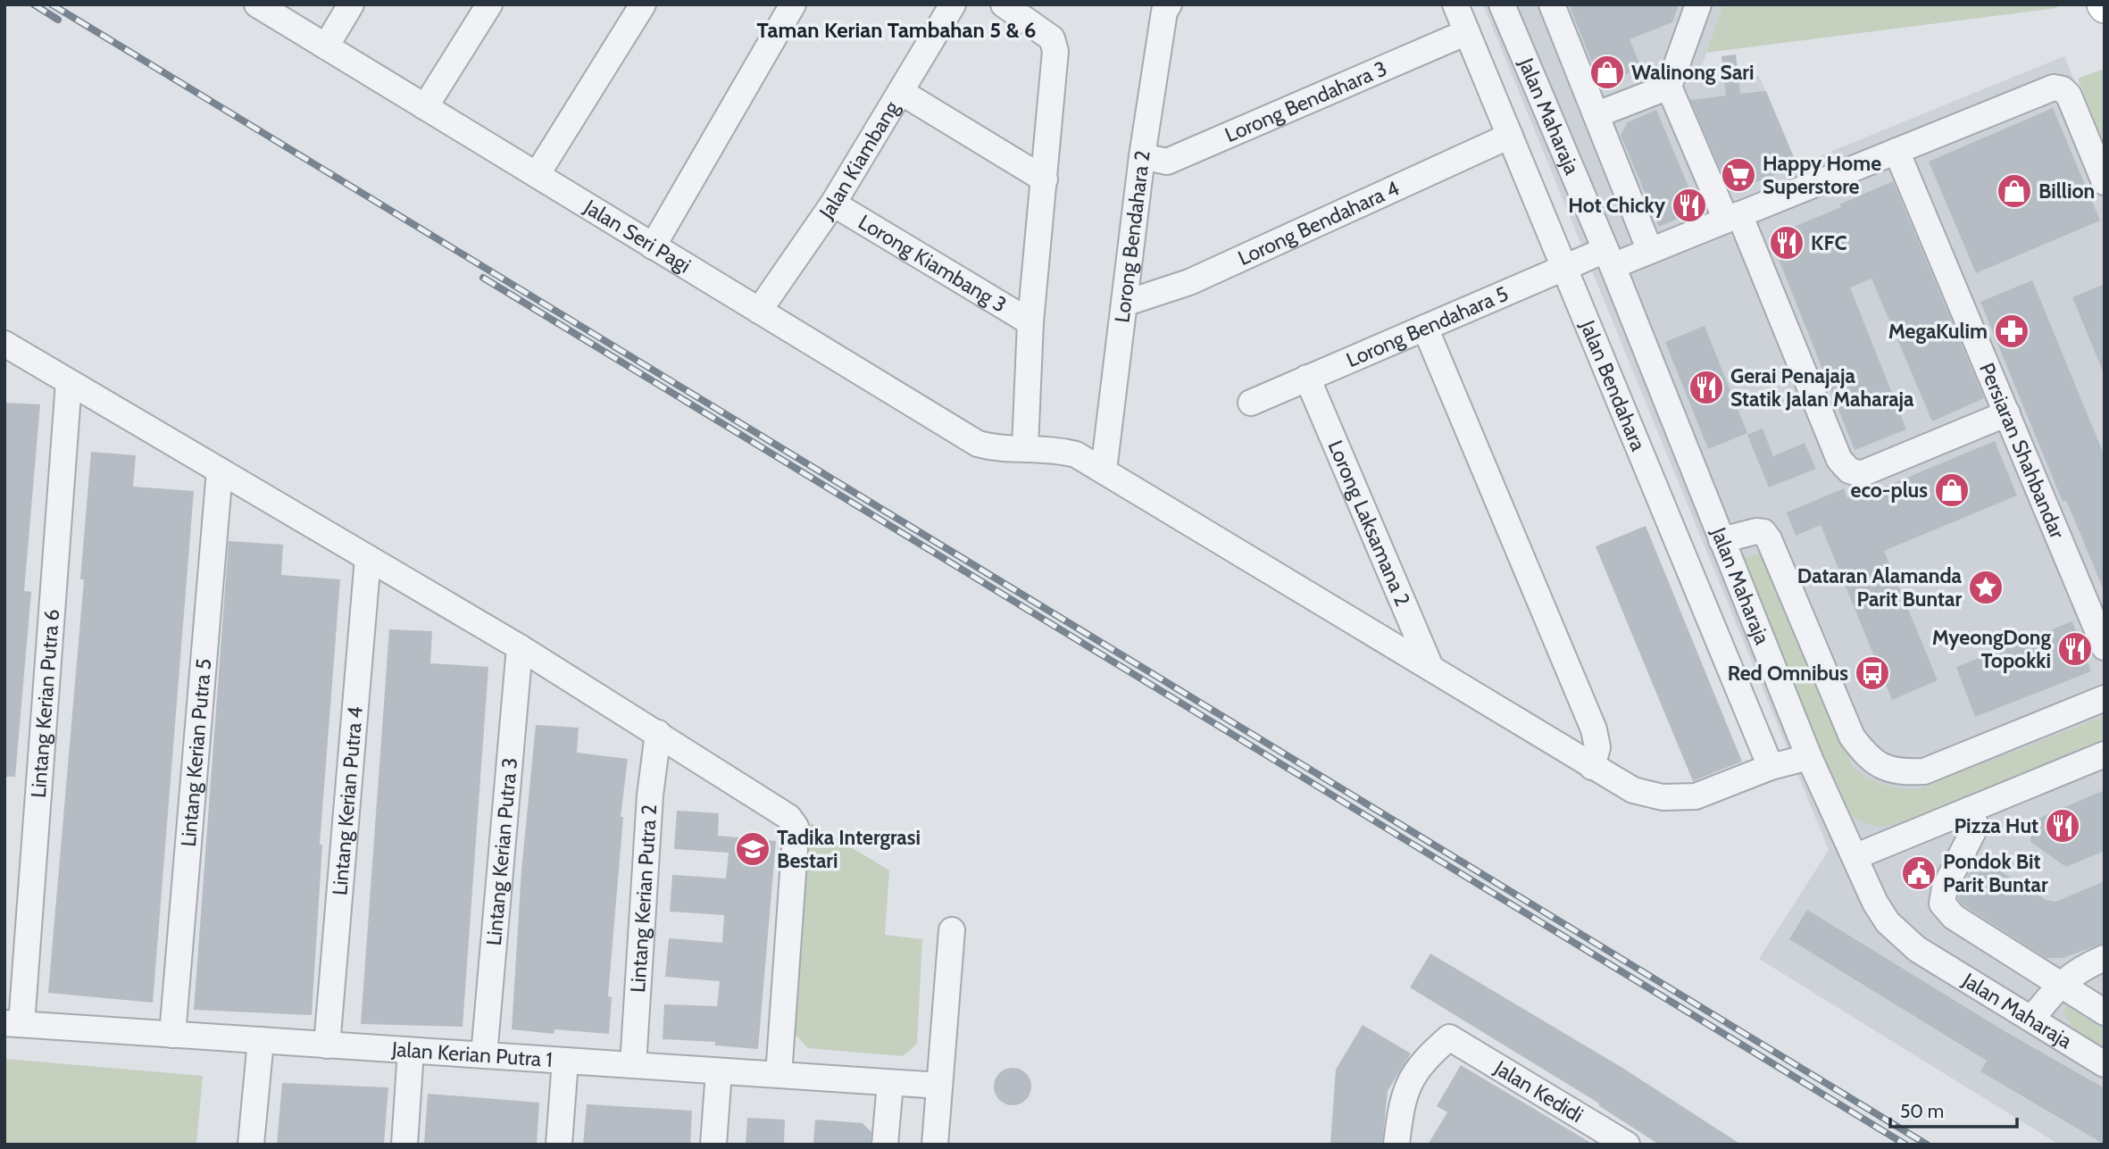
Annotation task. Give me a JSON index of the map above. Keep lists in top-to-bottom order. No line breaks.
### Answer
{"streets":{"street":["Lorong Bendahara 3","Jalan Maharaja","Jalan Kiambang","Lorong Bendahara 4","Jalan Seri Pagi","Lorong Bendahara 2","Lorong Kiambang 3","Lorong Bendahara 5","Jalan Bendahara","Persiaran Shahbandar","Lorong Laksamana 2","Lintang Kerian Putra 6","Lintang Kerian Putra 5","Lintang Kerian Putra 4","Lintang Kerian Putra 3","Lintang Kerian Putra 2","Jalan Kerian Putra 1","Jalan Kedidi"]},"crossings":[["Lorong Bendahara 3","Lorong Bendahara 2"],["Lorong Bendahara 3","Jalan Bendahara"],["Jalan Maharaja","Jalan Seri Pagi"],["Jalan Maharaja","Lorong Bendahara 5"],["Jalan Kiambang","Jalan Seri Pagi"],["Jalan Kiambang","Lorong Kiambang 3"],["Lorong Bendahara 4","Lorong Bendahara 2"],["Lorong Bendahara 4","Jalan Bendahara"],["Jalan Seri Pagi","Lorong Bendahara 2"],["Jalan Seri Pagi","Jalan Bendahara"],["Jalan Seri Pagi","Lorong Laksamana 2"],["Lorong Bendahara 5","Jalan Bendahara"],["Lorong Bendahara 5","Persiaran Shahbandar"],["Lorong Bendahara 5","Lorong Laksamana 2"],["Lintang Kerian Putra 6","Jalan Kerian Putra 1"],["Lintang Kerian Putra 5","Jalan Kerian Putra 1"],["Lintang Kerian Putra 4","Jalan Kerian Putra 1"],["Lintang Kerian Putra 3","Jalan Kerian Putra 1"],["Lintang Kerian Putra 2","Jalan Kerian Putra 1"]],"districts":["Taman Kerian Tambahan 5 & 6"],"places":{"shop":["Walinong Sari","Billion","eco-plus"],"supermarket":["Happy Home Superstore"],"restaurant":["Hot Chicky","KFC","Gerai Penajaja Statik Jalan Maharaja","MyeongDong Topokki","Pizza Hut"],"pharmacy":["MegaKulim"],"place":["Dataran Alamanda Parit Buntar"],"bus stop":["Red Omnibus"],"school or university":["Tadika Intergrasi Bestari"],"public building":["Pondok Bit Parit Buntar"]},"scale_bar":"50 m"}
